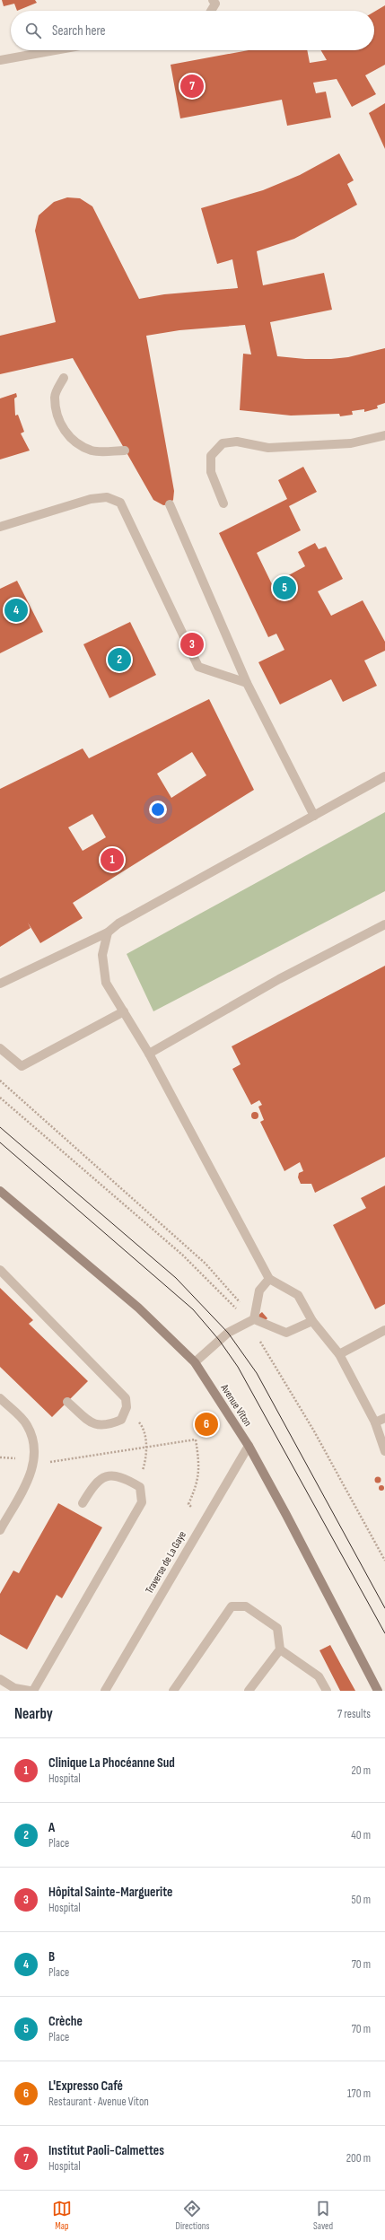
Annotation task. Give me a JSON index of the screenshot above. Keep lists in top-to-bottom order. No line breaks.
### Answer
{"streets":{"street":["Avenue Viton","Traverse de La Gaye"]},"crossings":[["Avenue Viton","Traverse de La Gaye"]],"page":{"search":"Search here","pins":["7","5","4","3","2","1","6"],"heading":["Nearby","7 results"],"list":[{"mark":"1","name":"Clinique La Phocéanne Sud","note":"Hospital","value":"20 m"},{"mark":"2","name":"A","note":"Place","value":"40 m"},{"mark":"3","name":"Hôpital Sainte-Marguerite","note":"Hospital","value":"50 m"},{"mark":"4","name":"B","note":"Place","value":"70 m"},{"mark":"5","name":"Crèche","note":"Place","value":"70 m"},{"mark":"6","name":"L'Expresso Café","note":"Restaurant · Avenue Viton","value":"170 m"},{"mark":"7","name":"Institut Paoli-Calmettes","note":"Hospital","value":"200 m"}],"nav":["Map","Directions","Saved"]}}
